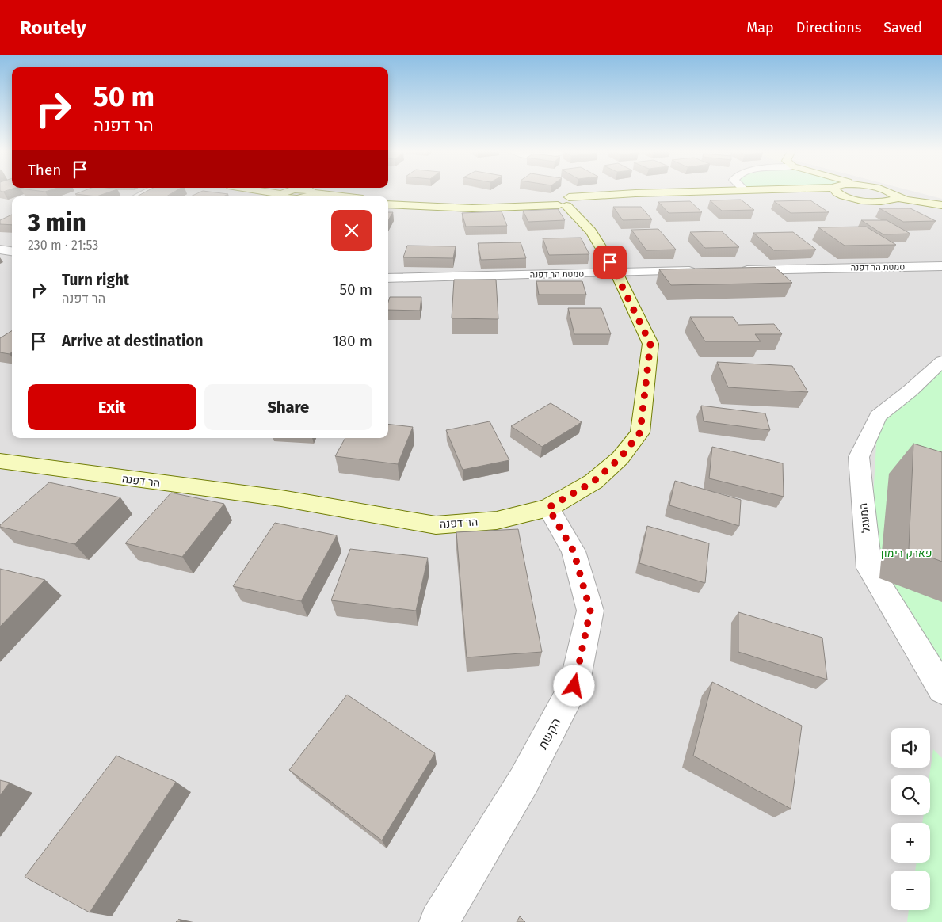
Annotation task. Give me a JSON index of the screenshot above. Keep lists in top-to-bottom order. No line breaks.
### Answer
{"streets":{"street":["סמטת הר דפנה","הר דפנה","המעגל","הקשת"]},"crossings":[["סמטת הר דפנה","הר דפנה"],["הר דפנה","הקשת"]],"parks":["פארק רימון"],"page":{"header":"Routely","nav":["Map","Directions","Saved"],"turn":["50 m","הר דפנה"],"then":"Then","heading":["3 min","230 m · 21:53"],"list":[{"name":"Turn right","note":"הר דפנה","value":"50 m"},{"name":"Arrive at destination","value":"180 m"}],"buttons":["Exit","Share"],"map_buttons":["+","−"]}}
